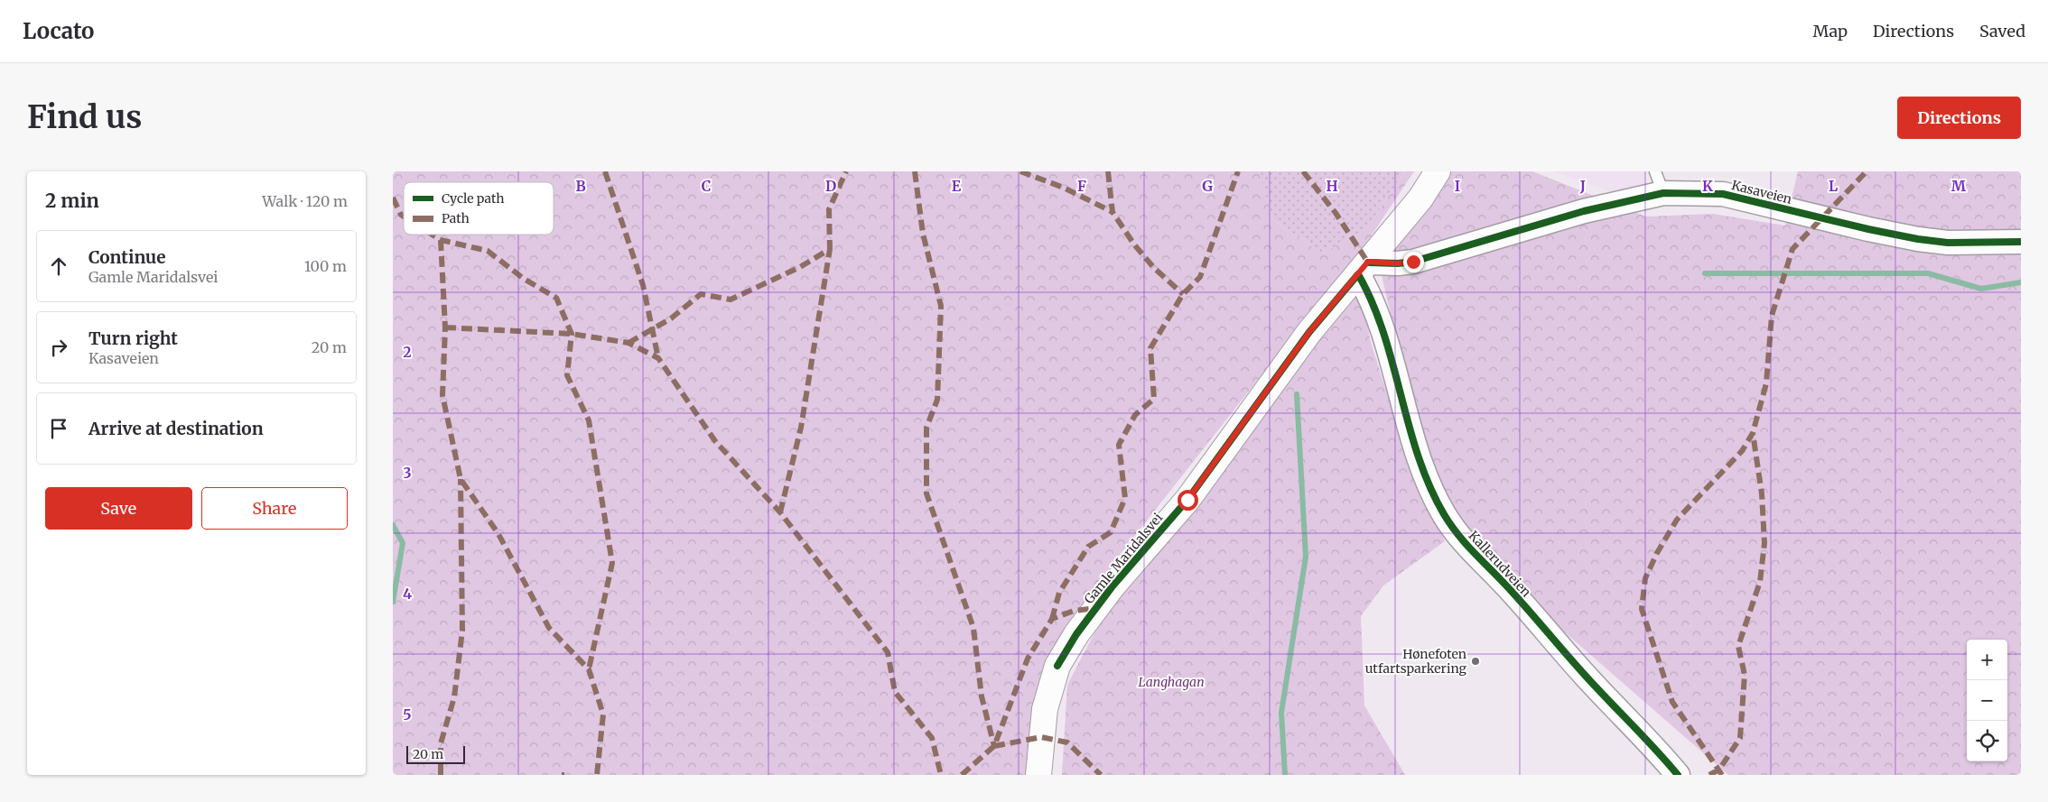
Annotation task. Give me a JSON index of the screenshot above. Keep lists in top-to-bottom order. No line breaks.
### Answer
{"streets":{"street":["Kasaveien","Gamle Maridalsvei","Kallerudveien"]},"crossings":[["Kasaveien","Gamle Maridalsvei"],["Kasaveien","Kallerudveien"],["Gamle Maridalsvei","Kallerudveien"]],"parks":["Langhagan"],"places":["Hønefoten utfartsparkering"],"legend":["Cycle path","Path"],"scale_bar":"20 m","page":{"header":"Locato","nav":["Map","Directions","Saved"],"buttons":["Directions",["Save","Share"]],"title":"Find us","heading":["2 min","Walk · 120 m"],"list":[["Continue","Gamle Maridalsvei","100 m"],["Turn right","Kasaveien","20 m"],"Arrive at destination"],"map_buttons":["+","−"],"scale":"20 m"},"grid":{"columns":["B","C","D","E","F","G","H","I","J","K","L","M"],"rows":["2","3","4","5"]}}
